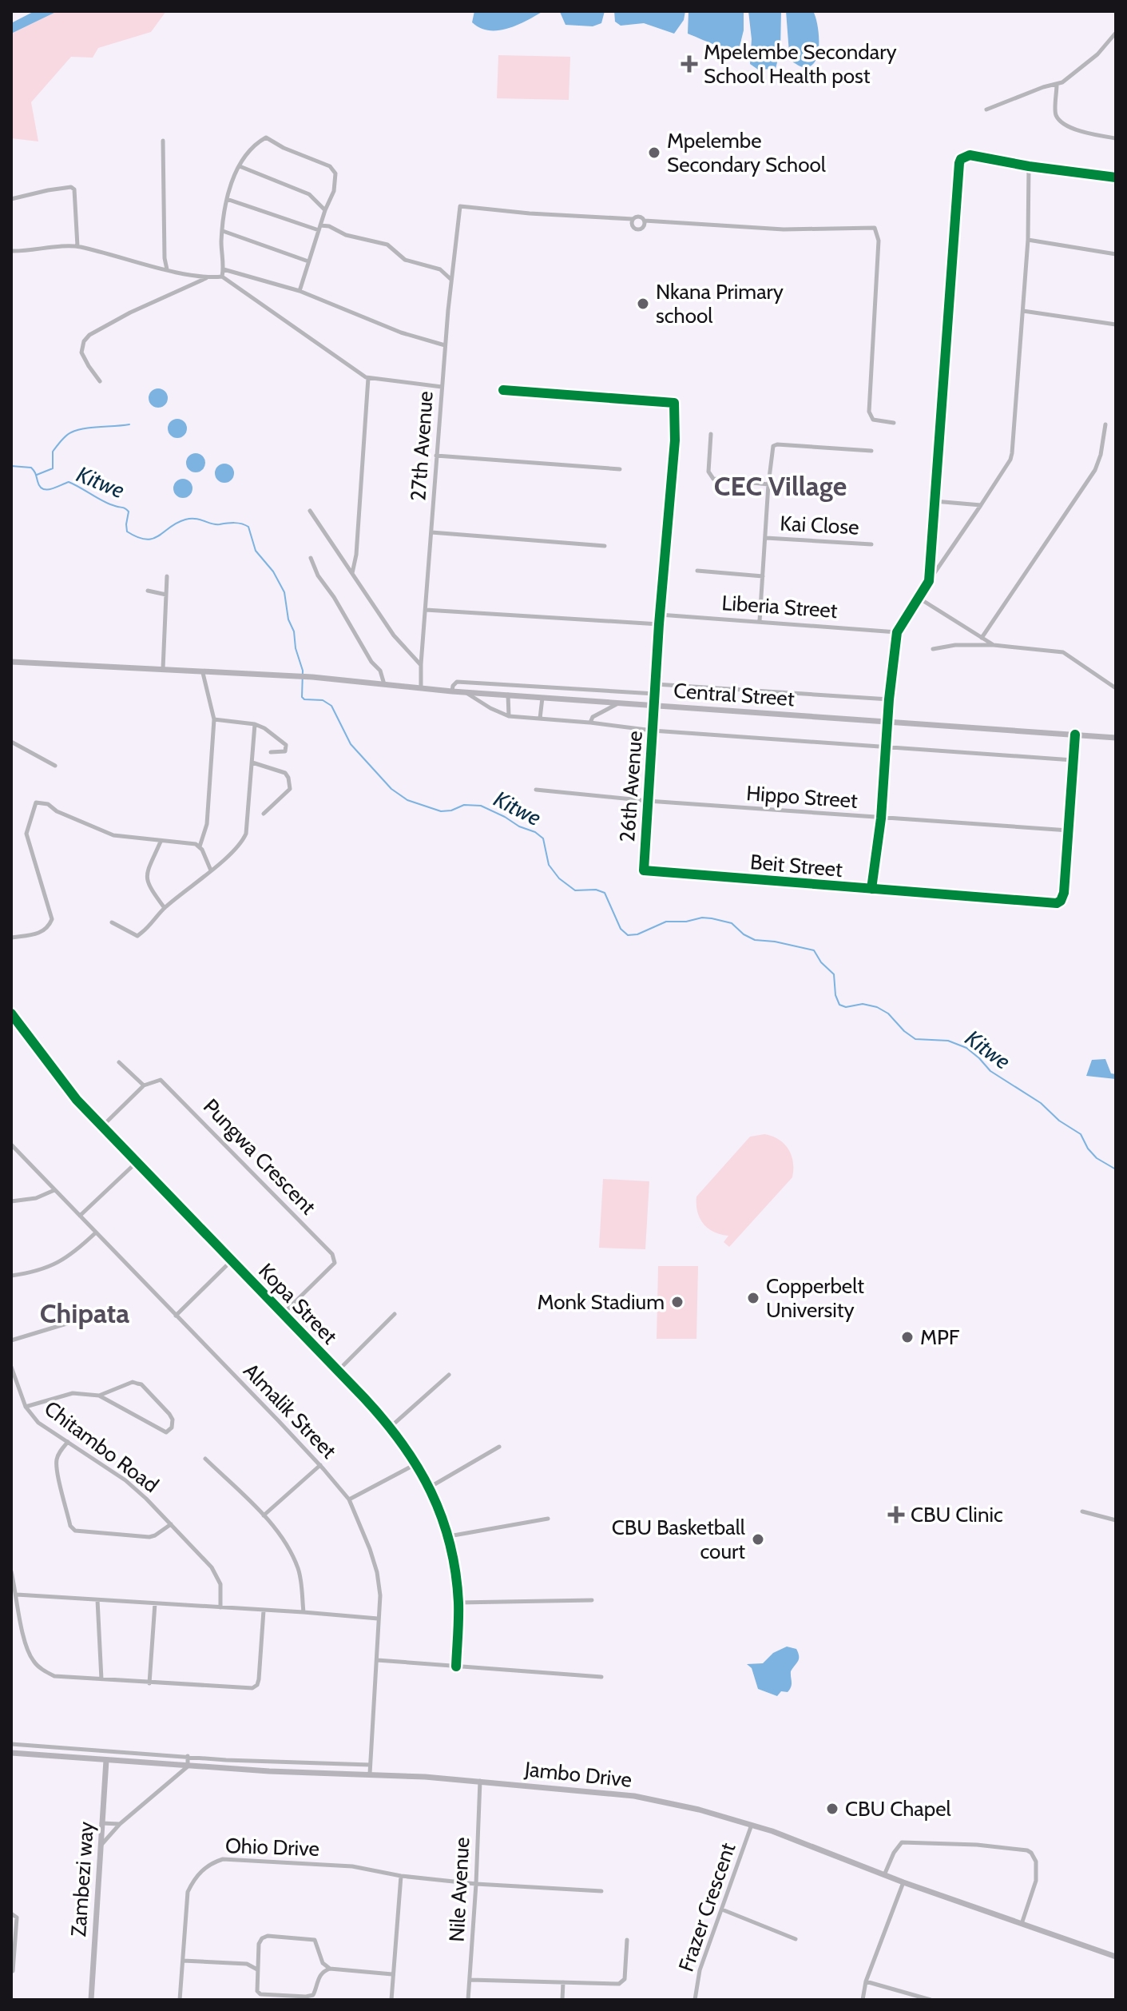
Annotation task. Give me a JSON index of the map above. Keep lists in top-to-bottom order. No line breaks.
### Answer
{"streets":{"main road":["Central Street","Jambo Drive","Zambezi way"],"street":["27th Avenue","Kai Close","Liberia Street","26th Avenue","Hippo Street","Beit Street","Pungwa Crescent","Kopa Street","Almalik Street","Chitambo Road","Ohio Drive","Nile Avenue","Frazer Crescent"]},"crossings":[["27th Avenue","Central Street"],["Liberia Street","26th Avenue"],["Central Street","26th Avenue"],["26th Avenue","Hippo Street"],["26th Avenue","Beit Street"],["Hippo Street","Beit Street"],["Pungwa Crescent","Kopa Street"],["Almalik Street","Jambo Drive"],["Jambo Drive","Zambezi way"],["Jambo Drive","Nile Avenue"],["Jambo Drive","Frazer Crescent"],["Ohio Drive","Nile Avenue"]],"districts":["CEC Village","Chipata"],"water":["Kitwe"],"places":{"health":["Mpelembe Secondary School Health post","CBU Clinic"],"other":["Mpelembe Secondary School","Nkana Primary school","Copperbelt University","Monk Stadium","MPF","CBU Basketball court","CBU Chapel"]}}
